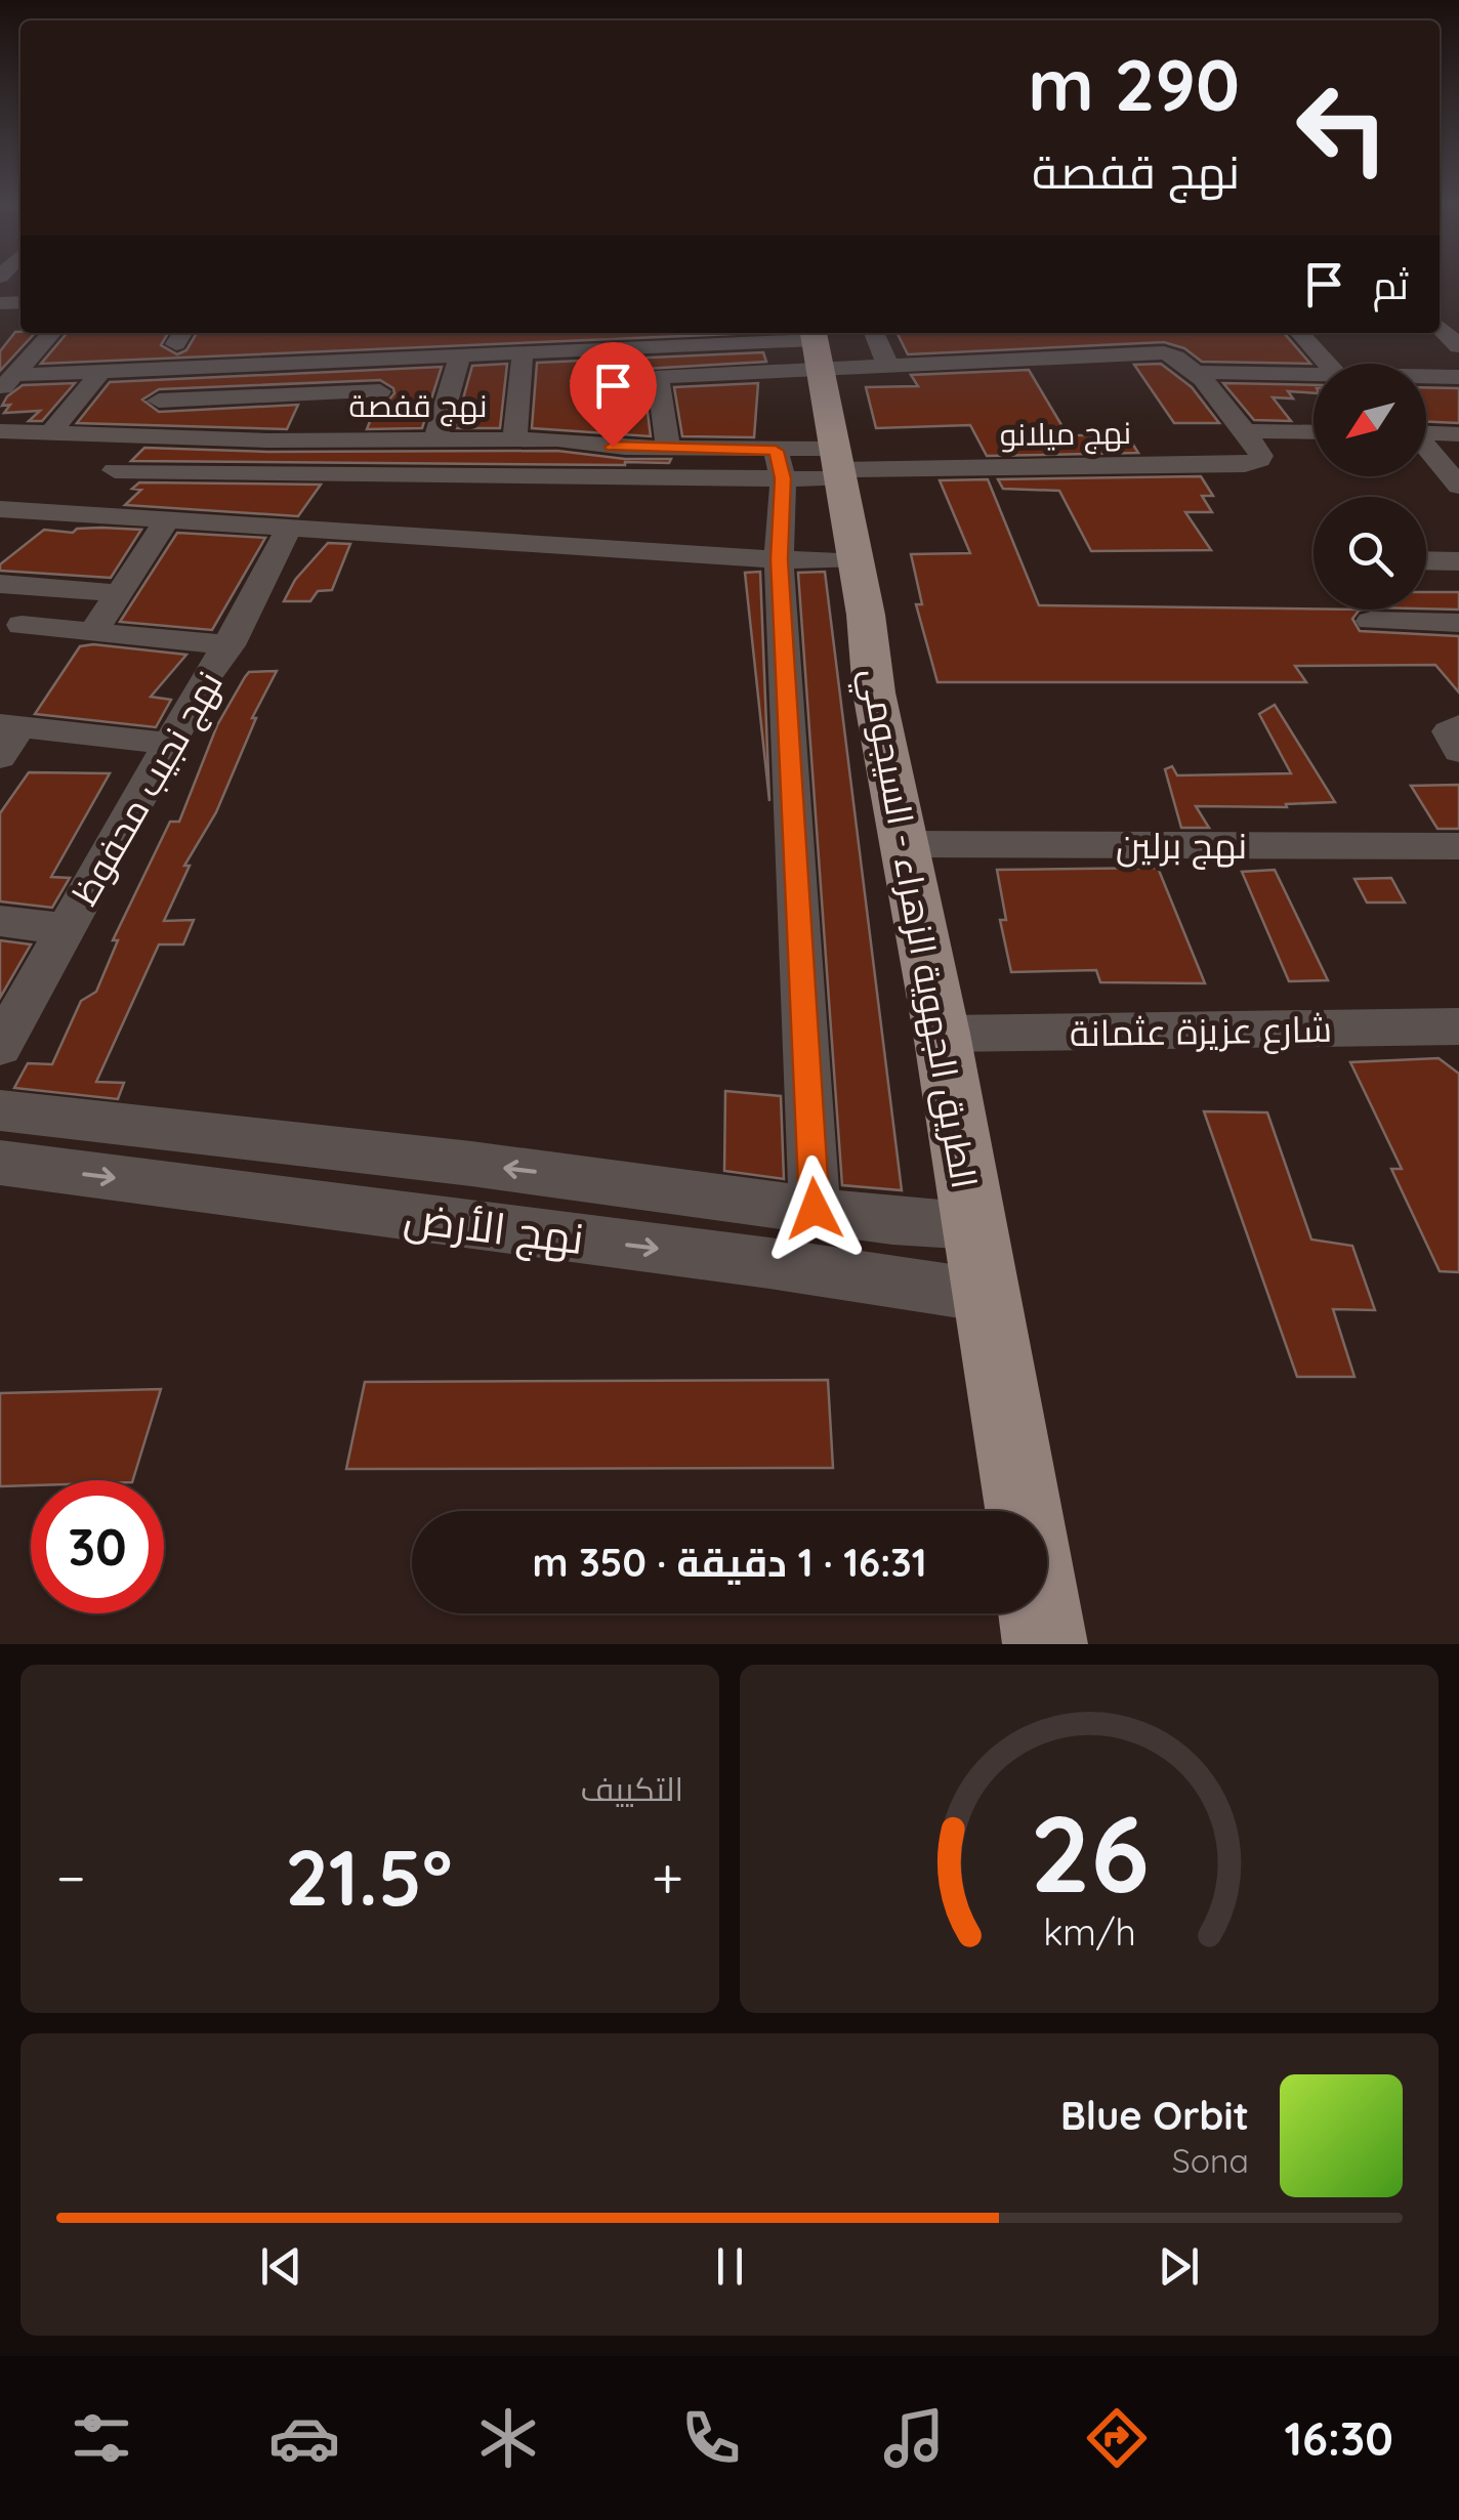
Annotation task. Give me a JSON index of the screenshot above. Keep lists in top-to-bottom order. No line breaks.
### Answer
{"streets":{"main road":["الطريق الجهوية الزهراء - السيجومي"],"street":["نهج قفصة","نهج ميلانو","نهج نجيب محفوظ","نهج برلين","شارع عزيزة عثمانة","نهج الأرض"]},"crossings":[["نهج ميلانو","الطريق الجهوية الزهراء - السيجومي"],["نهج برلين","الطريق الجهوية الزهراء - السيجومي"],["الطريق الجهوية الزهراء - السيجومي","شارع عزيزة عثمانة"],["الطريق الجهوية الزهراء - السيجومي","نهج الأرض"]],"north":"bottom left","page":{"turn":["290 m","نهج قفصة"],"then":"ثم","limit":"30","trip":"16:31 · 1 دقيقة · 350 m","tile":"التكييف","heat":["−","21.5°","+"],"song":["Blue Orbit","Sona"],"tabs":"16:30","gauge":["26","km/h"]}}
